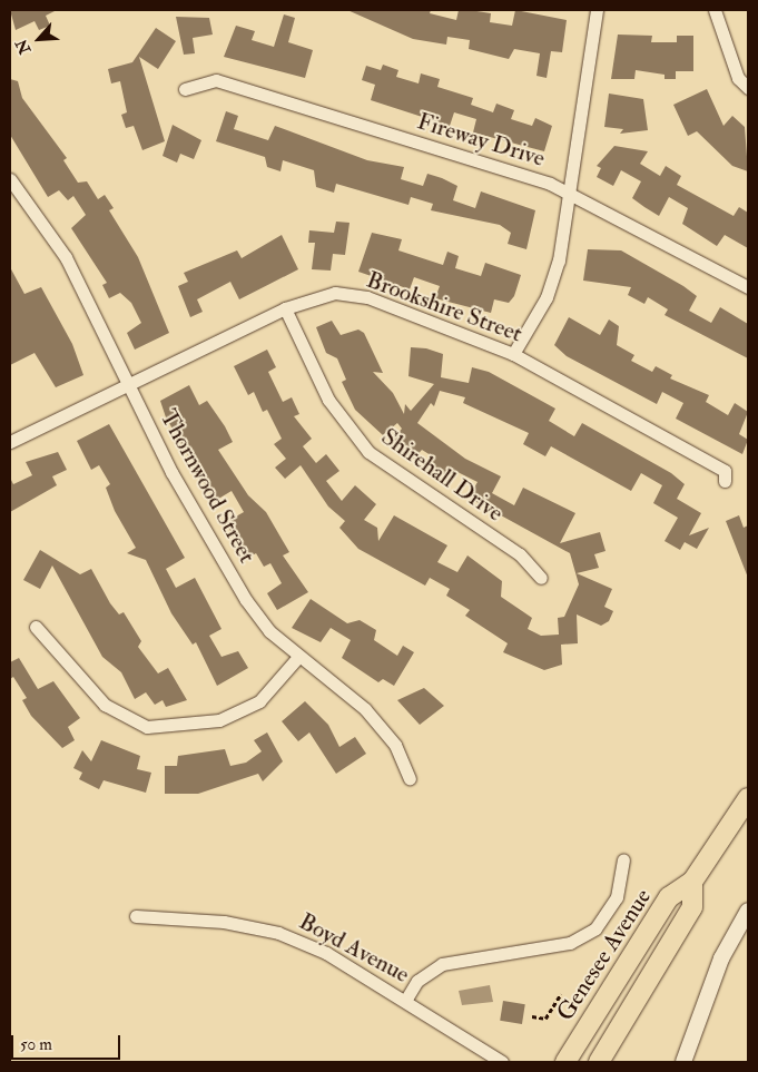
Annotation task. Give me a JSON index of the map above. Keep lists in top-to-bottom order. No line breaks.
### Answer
{"streets":{"main road":["Genesee Avenue"],"street":["Fireway Drive","Brookshire Street","Shirehall Drive","Thornwood Street","Boyd Avenue"]},"crossings":[["Brookshire Street","Shirehall Drive"],["Brookshire Street","Thornwood Street"]],"scale_bar":"50 m","north":"bottom left"}
